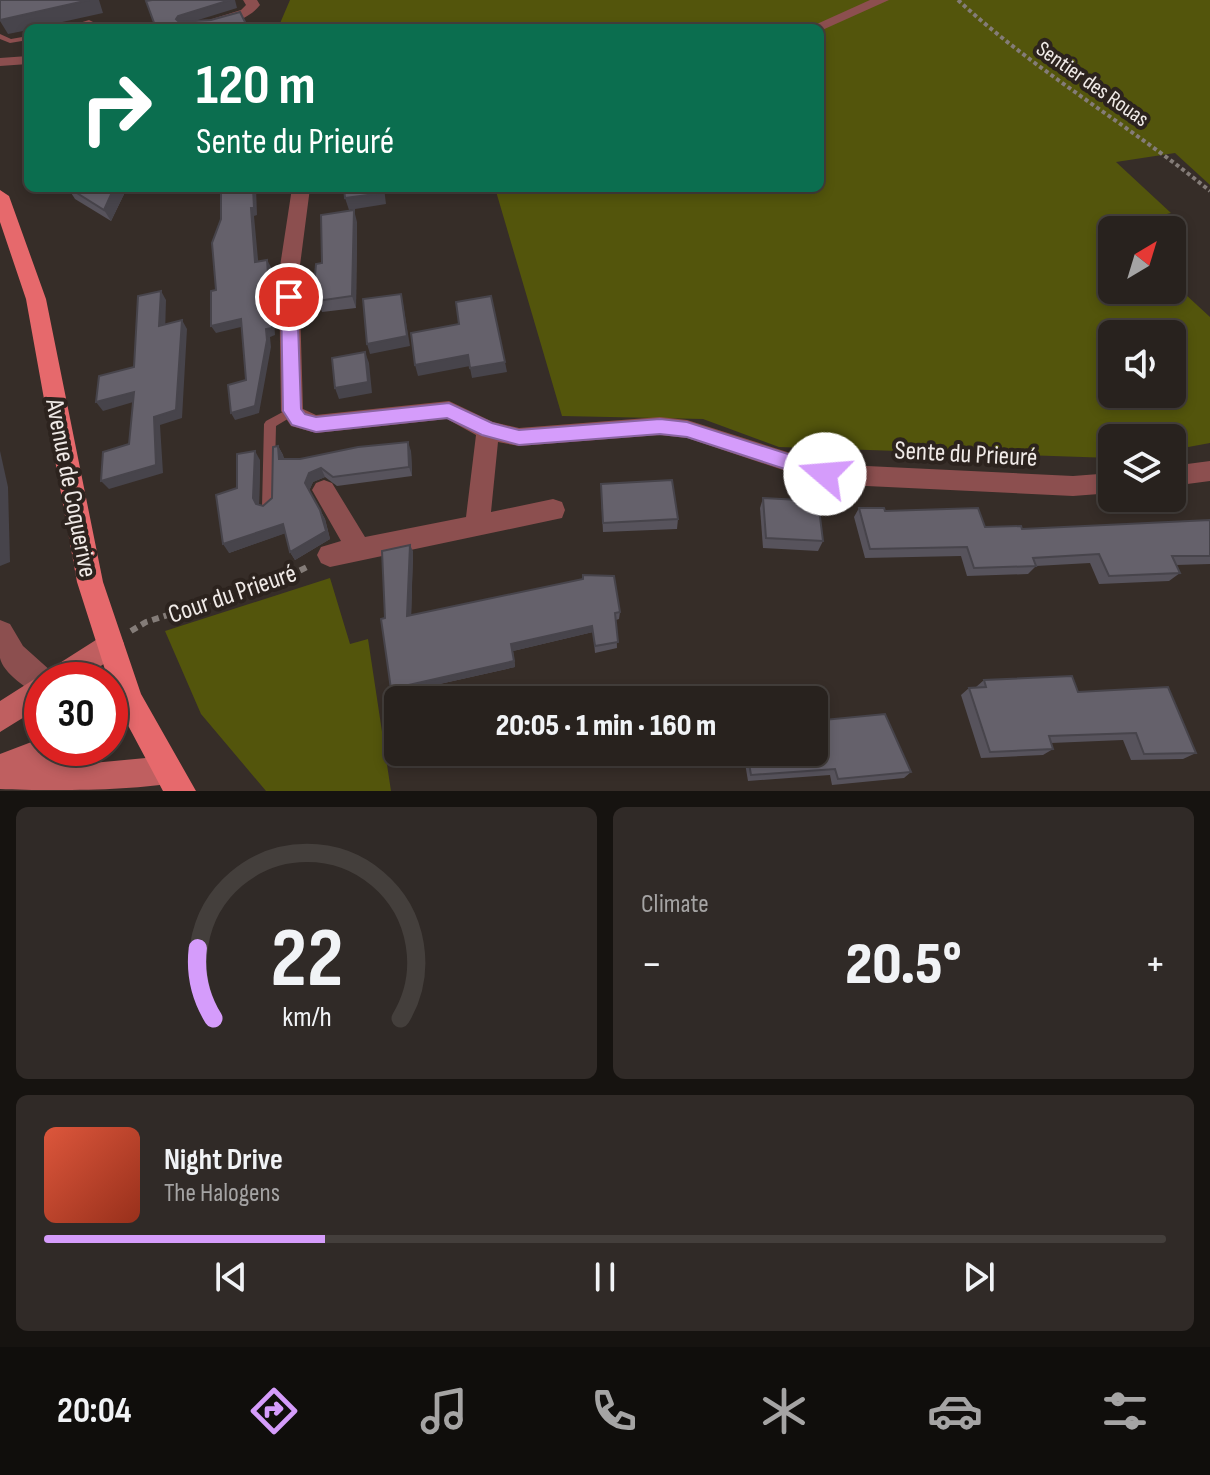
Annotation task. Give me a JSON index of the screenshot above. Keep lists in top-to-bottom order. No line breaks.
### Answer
{"streets":{"main road":["Avenue de Coquerive"],"street":["Sente du Prieuré","Cour du Prieuré"],"path":["Sentier des Rouas"]},"crossings":[["Avenue de Coquerive","Cour du Prieuré"]],"north":"top right","page":{"turn":["120 m","Sente du Prieuré"],"limit":"30","trip":"20:05 · 1 min · 160 m","tile":"Climate","heat":["−","20.5°","+"],"song":["Night Drive","The Halogens"],"tabs":"20:04","gauge":["22","km/h"]}}
